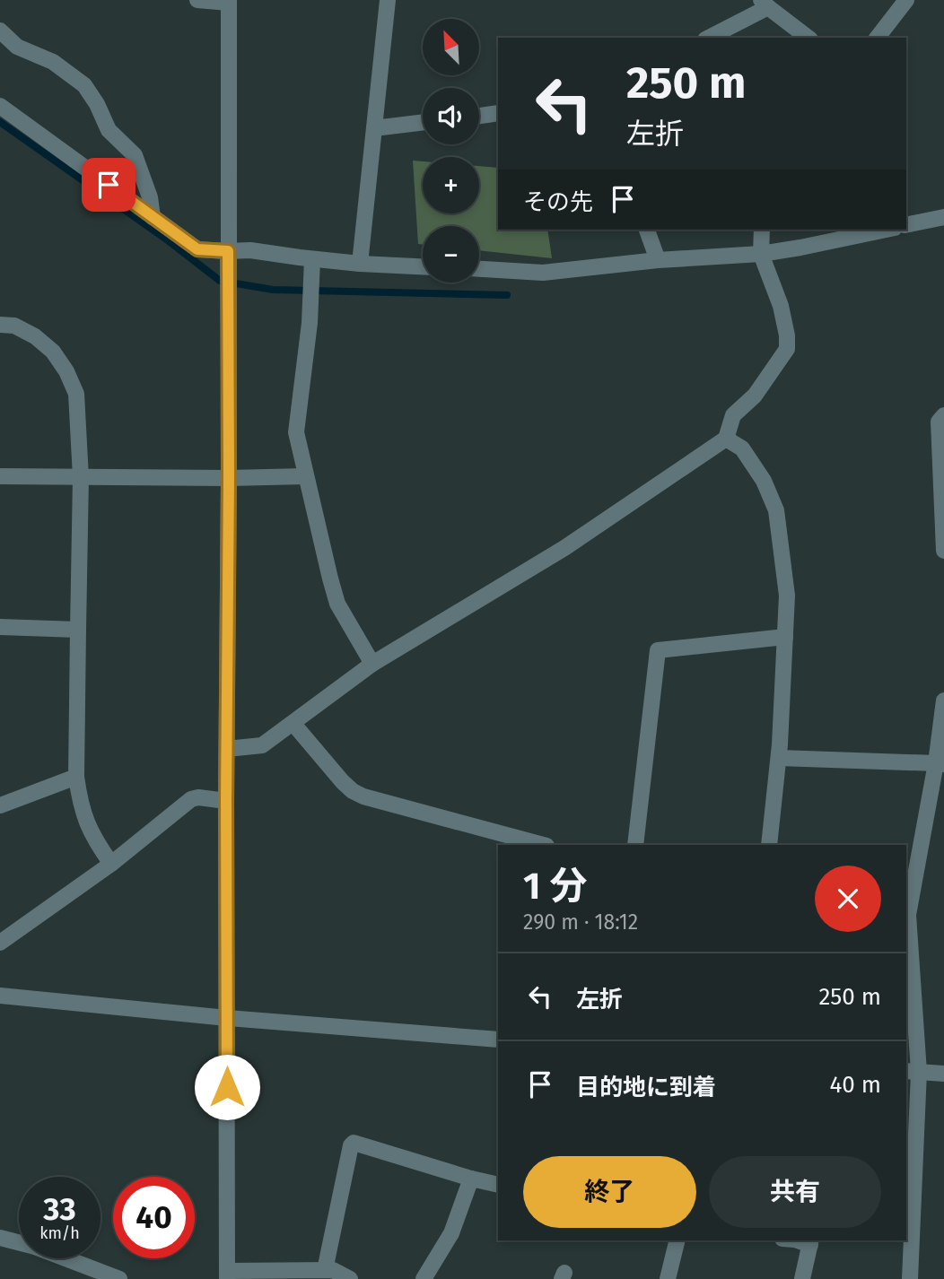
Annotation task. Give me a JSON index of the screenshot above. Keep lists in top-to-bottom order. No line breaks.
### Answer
{"north":"top left","page":{"map_buttons":["+","−"],"turn":["250 m","左折"],"then":"その先","heading":["1 分","290 m · 18:12"],"list":[{"name":"左折","value":"250 m"},{"name":"目的地に到着","value":"40 m"}],"buttons":["終了","共有"],"speed":"33 km/h","limit":"40"}}
